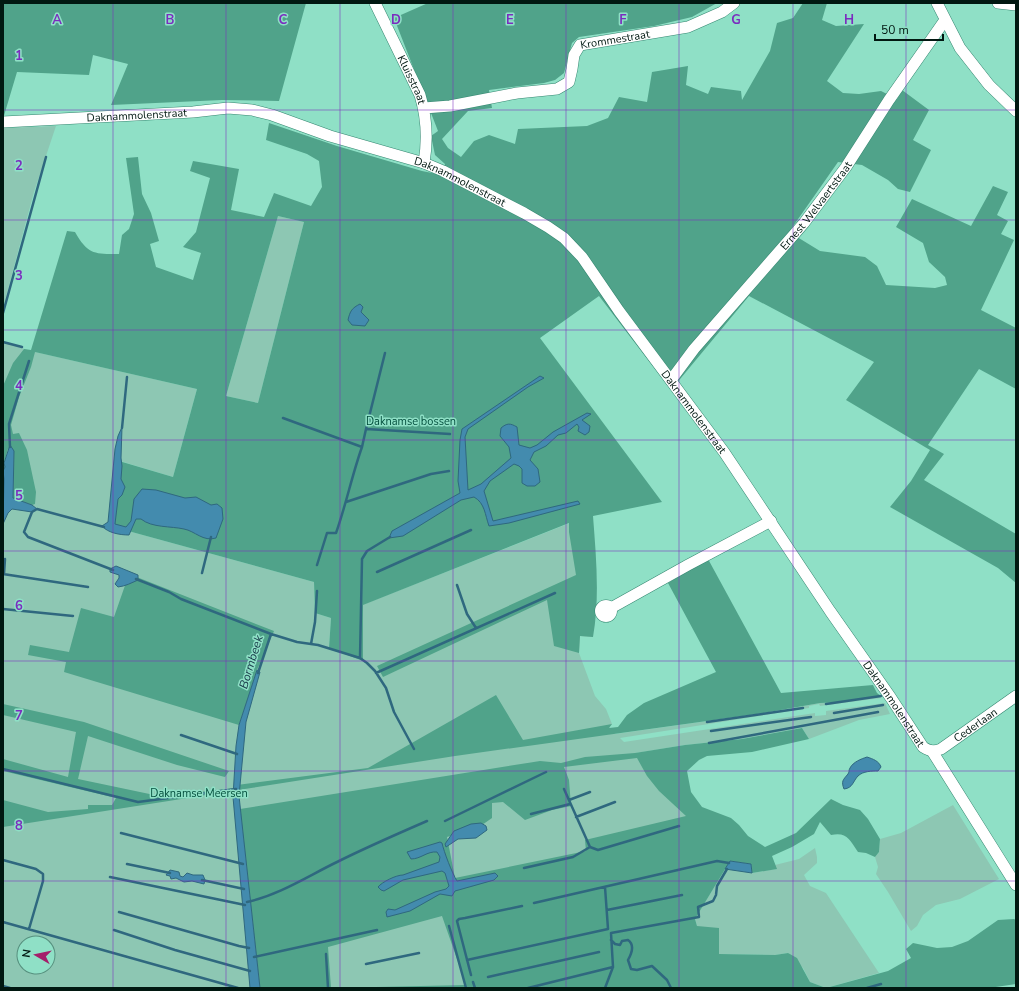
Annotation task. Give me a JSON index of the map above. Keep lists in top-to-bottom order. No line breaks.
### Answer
{"streets":{"street":["Krommestraat","Kluisstraat","Daknammolenstraat","Ernest Welvaertstraat","Cederlaan"]},"crossings":[["Krommestraat","Kluisstraat"],["Kluisstraat","Daknammolenstraat"],["Daknammolenstraat","Ernest Welvaertstraat"],["Daknammolenstraat","Cederlaan"]],"water":["Bormbeek"],"parks":["Daknamse bossen","Daknamse Meersen"],"scale_bar":"50 m","north":"left","grid":{"columns":["A","B","C","D","E","F","G","H"],"rows":["1","2","3","4","5","6","7","8"]}}
